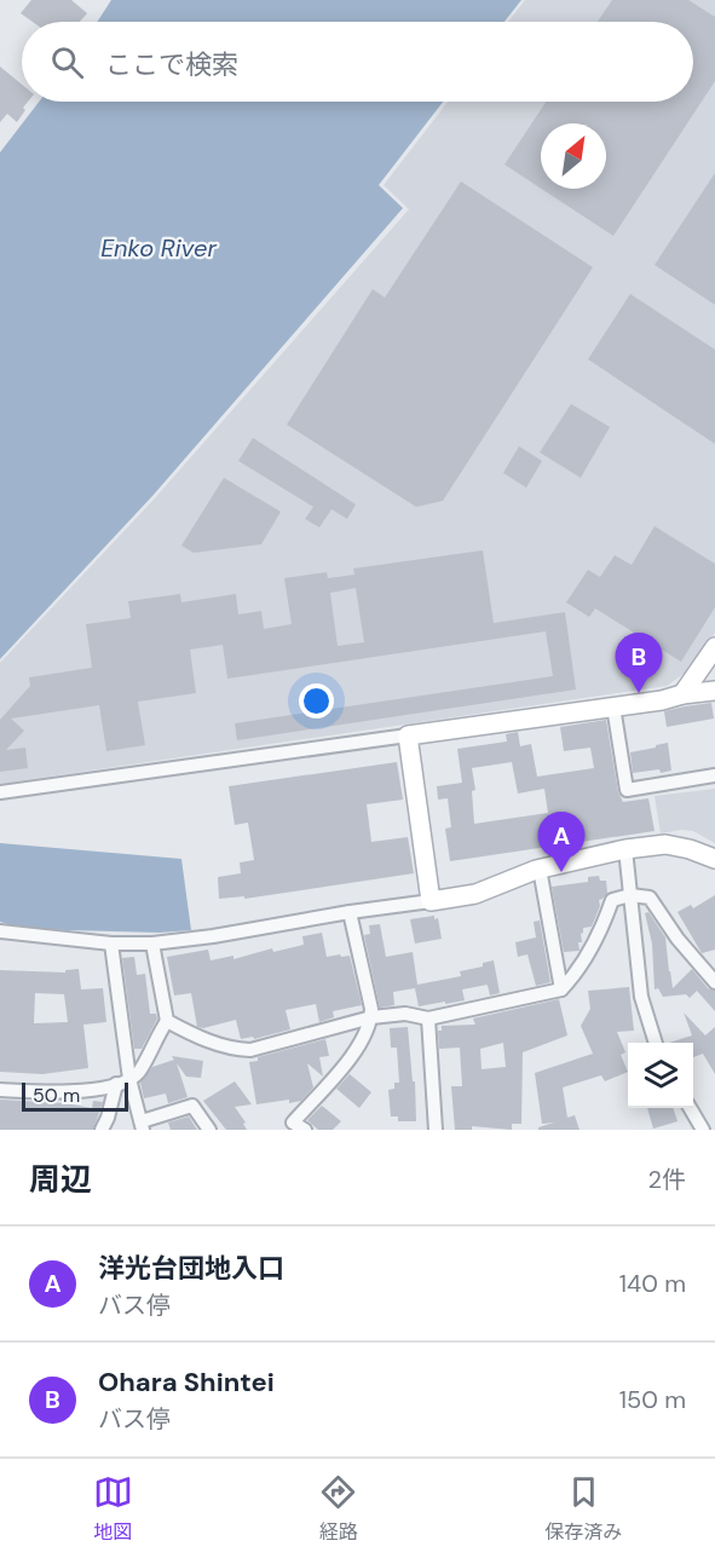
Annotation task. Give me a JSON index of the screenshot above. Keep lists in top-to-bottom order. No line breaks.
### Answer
{"water":["Enko River"],"scale_bar":"50 m","north":"top right","page":{"search":"ここで検索","pins":["B","A"],"scale":"50 m","heading":["周辺","2件"],"list":[{"mark":"A","name":"洋光台団地入口","note":"バス停","value":"140 m"},{"mark":"B","name":"Ohara Shintei","note":"バス停","value":"150 m"}],"nav":["地図","経路","保存済み"]}}
